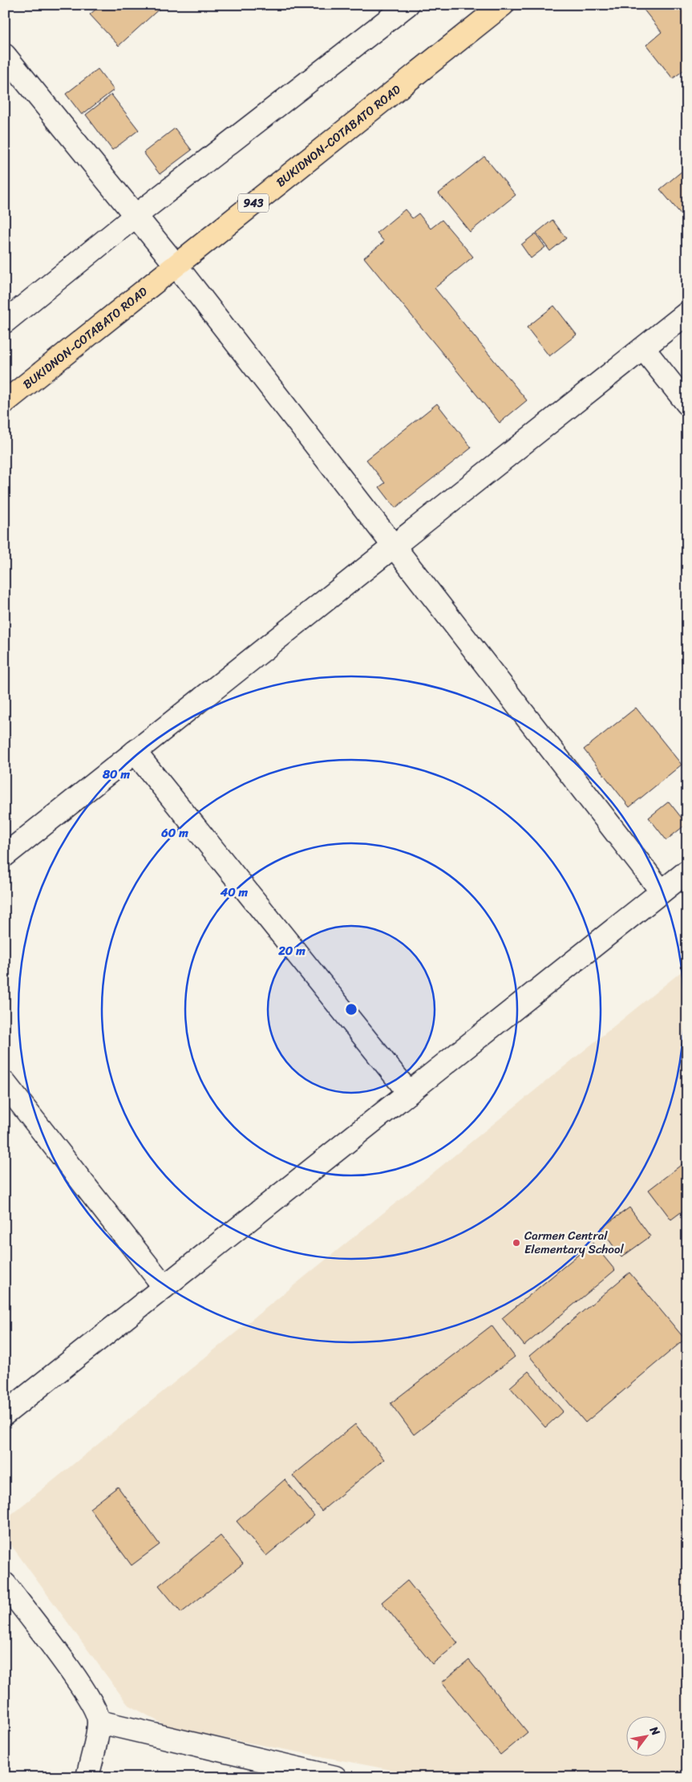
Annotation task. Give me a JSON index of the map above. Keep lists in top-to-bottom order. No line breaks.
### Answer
{"streets":{"highway":["BUKIDNON-COTABATO ROAD","943"]},"places":["Carmen Central Elementary School"],"north":"top right","rings":["80 m","60 m","40 m","20 m"]}
